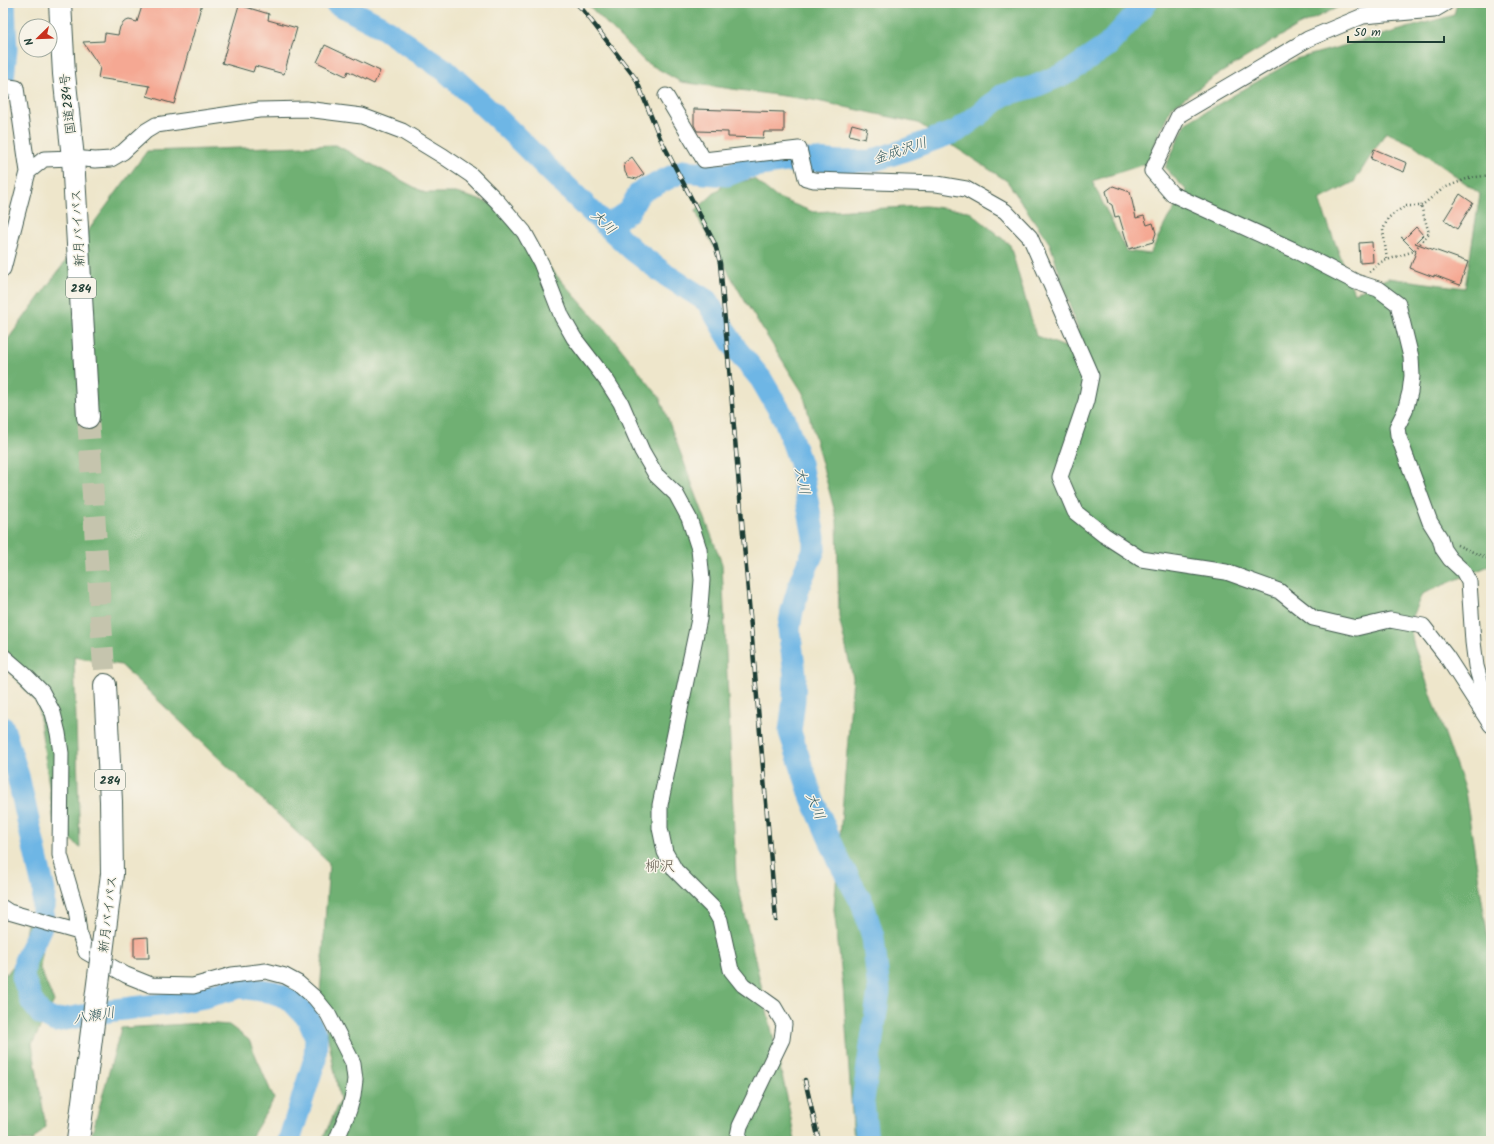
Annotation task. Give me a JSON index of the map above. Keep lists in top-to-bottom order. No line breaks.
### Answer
{"streets":{"highway":["国道284号","新月バイパス","284"]},"crossings":[["国道284号","新月バイパス"]],"districts":["柳沢"],"water":["金成沢川","大川","八瀬川"],"scale_bar":"50 m","north":"bottom left"}
